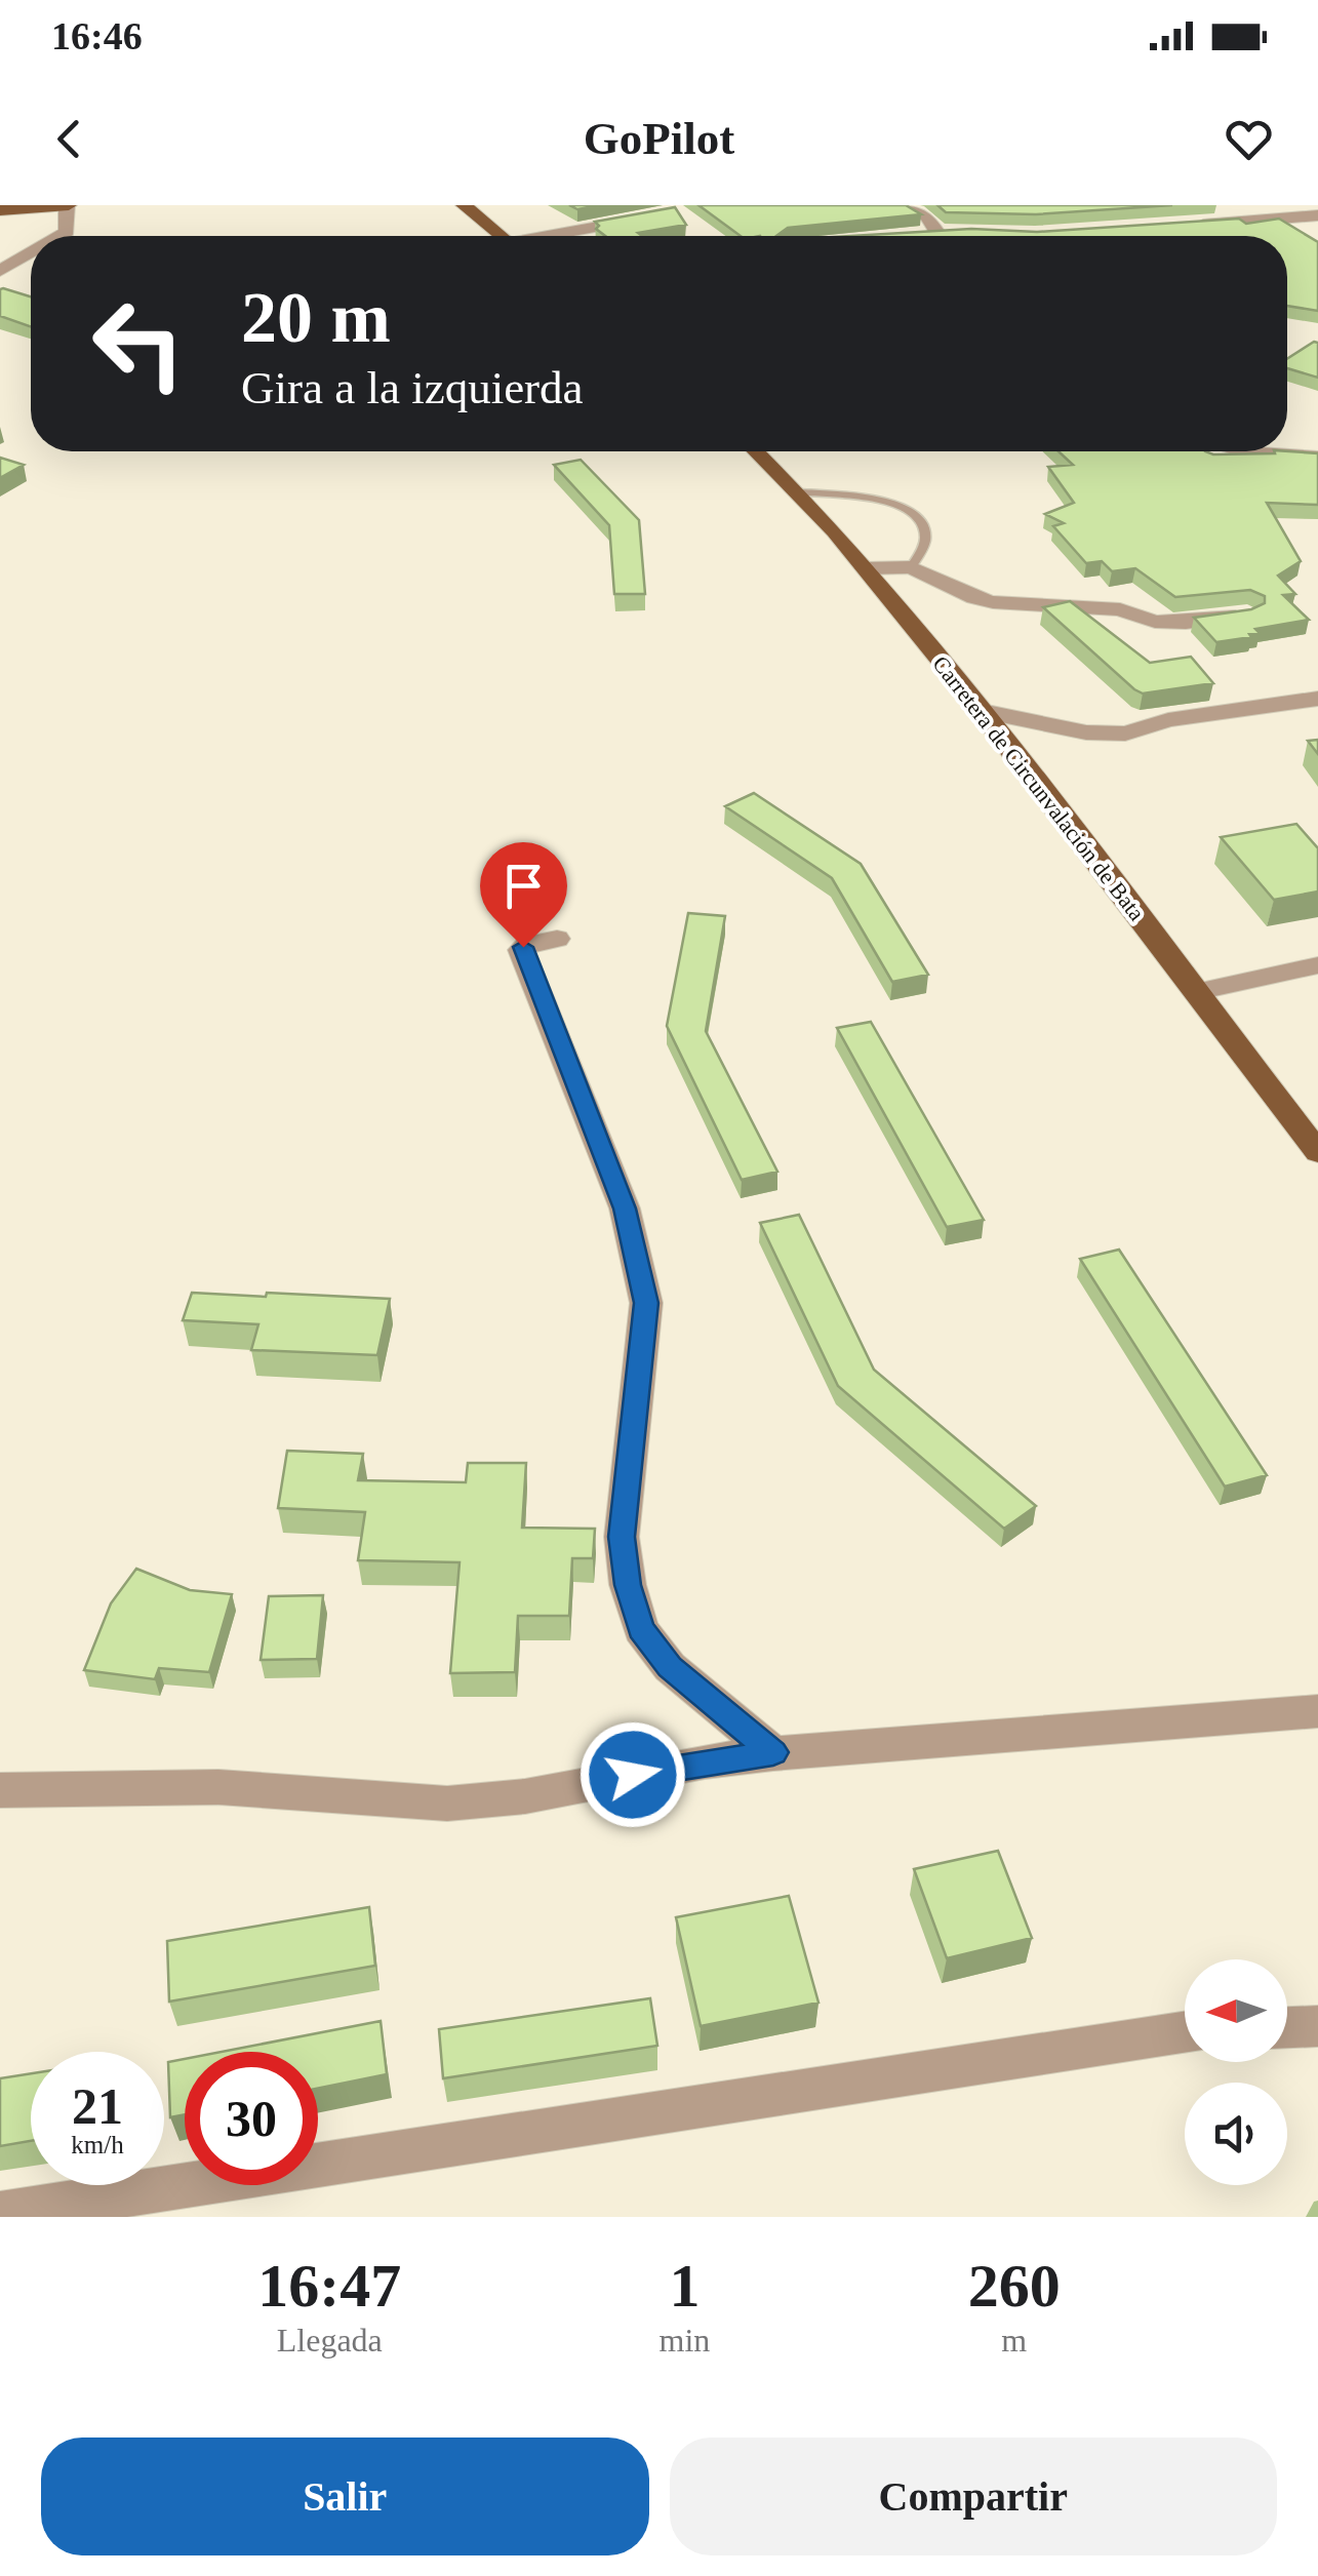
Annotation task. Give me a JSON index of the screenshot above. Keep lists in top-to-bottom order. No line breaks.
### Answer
{"streets":{"main road":["Carretera de Circunvalación de Bata"]},"north":"left","page":{"status":"16:46","header":"GoPilot","turn":["20 m","Gira a la izquierda"],"speed":"21 km/h","limit":"30","eta":["16:47","Llegada","1","min","260","m"],"buttons":["Salir","Compartir"]}}
